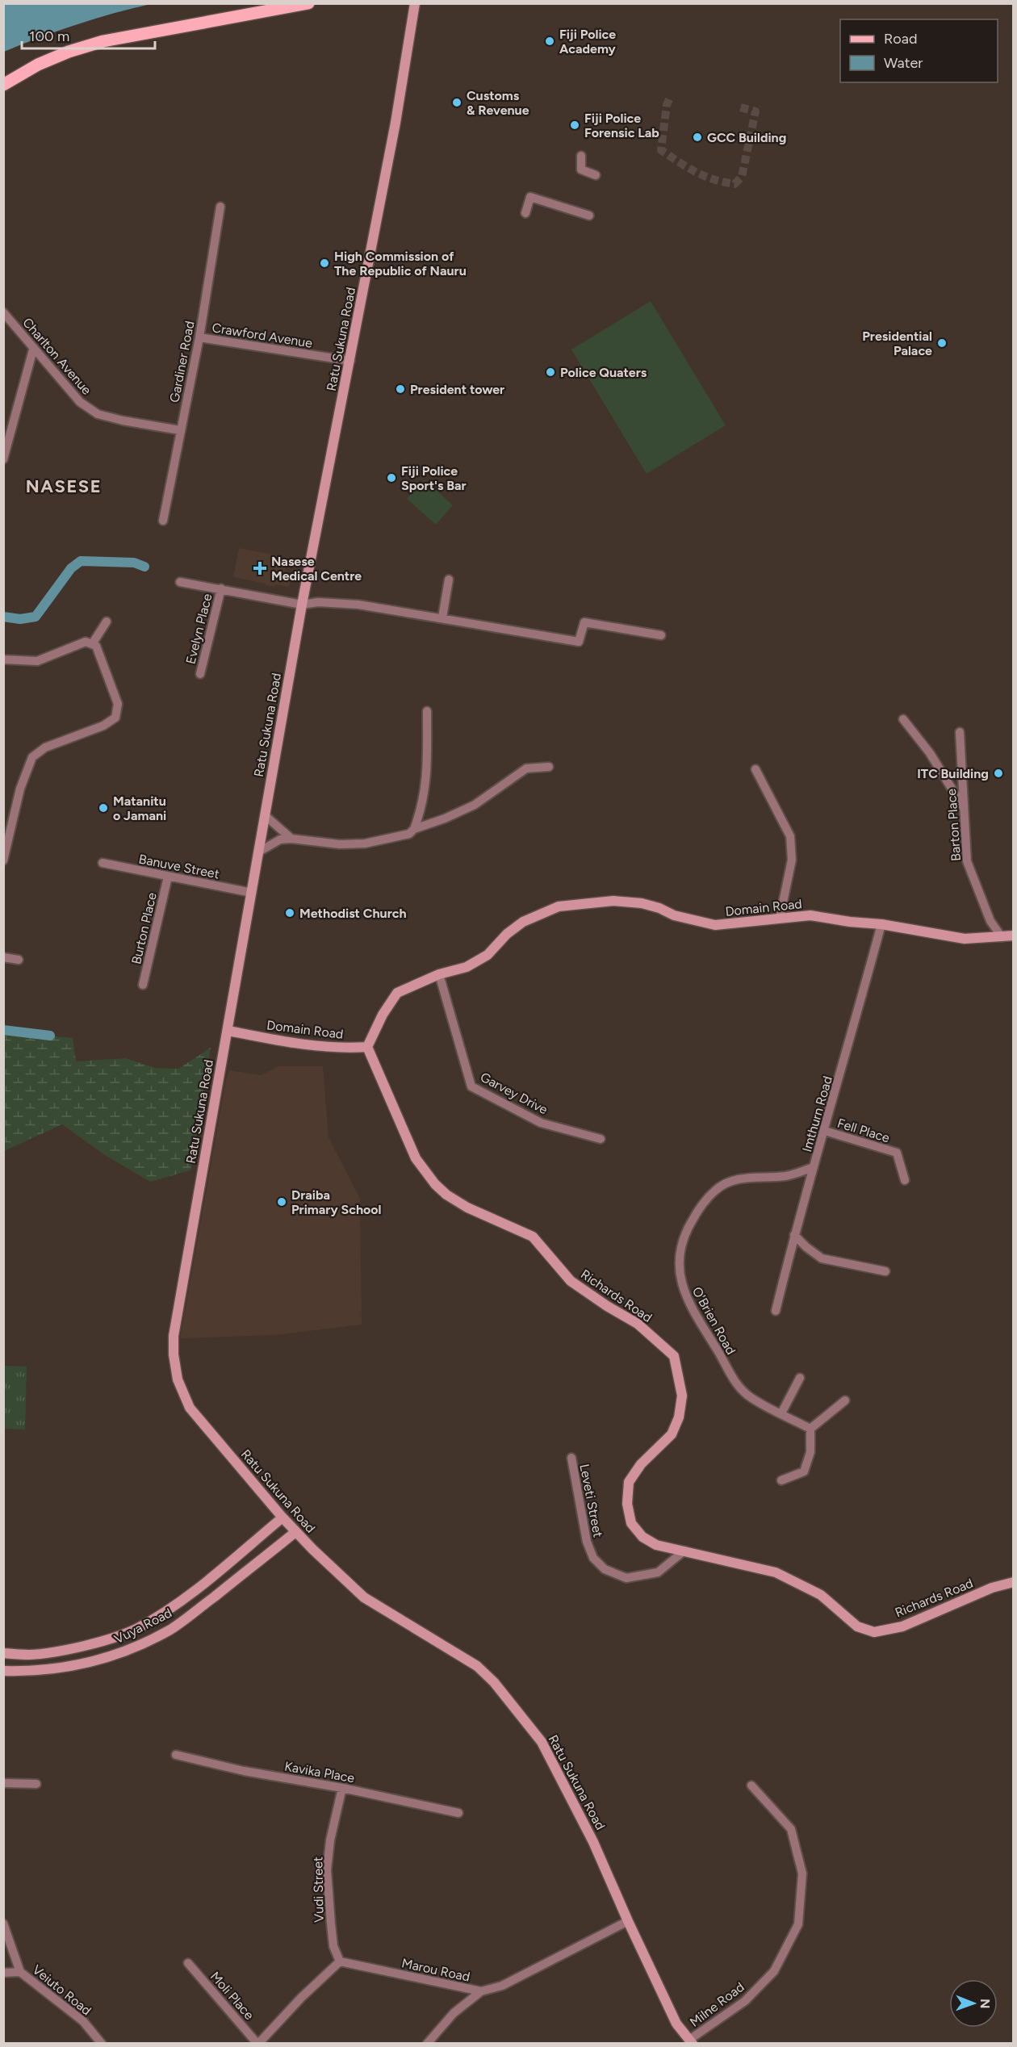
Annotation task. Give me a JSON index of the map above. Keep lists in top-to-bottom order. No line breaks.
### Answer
{"streets":{"main road":["Ratu Sukuna Road","Domain Road","Richards Road","Vuya Road"],"street":["Crawford Avenue","Charlton Avenue","Gardiner Road","Evelyn Place","Barton Place","Banuve Street","Burton Place","Garvey Drive","Imthurn Road","Fell Place","O'Brien Road","Leveti Street","Kavika Place","Vudi Street","Marou Road","Veiuto Road","Moli Place","Milne Road"]},"crossings":[["Crawford Avenue","Ratu Sukuna Road"],["Crawford Avenue","Gardiner Road"],["Ratu Sukuna Road","Banuve Street"],["Ratu Sukuna Road","Domain Road"],["Ratu Sukuna Road","Vuya Road"],["Ratu Sukuna Road","Marou Road"],["Ratu Sukuna Road","Milne Road"],["Charlton Avenue","Gardiner Road"],["Barton Place","Domain Road"],["Banuve Street","Burton Place"],["Domain Road","Garvey Drive"],["Domain Road","Imthurn Road"],["Domain Road","Richards Road"],["Imthurn Road","Fell Place"],["Imthurn Road","O'Brien Road"],["Richards Road","Leveti Street"],["Kavika Place","Vudi Street"],["Vudi Street","Marou Road"]],"districts":["NASESE"],"places":{"other":["Fiji Police Academy","Customs & Revenue","Fiji Police Forensic Lab","GCC Building","High Commission of The Republic of Nauru","Presidential Palace","Police Quaters","President tower","Fiji Police Sport's Bar","ITC Building","Matanitu o Jamani","Methodist Church","Draiba Primary School"],"health":["Nasese Medical Centre"]},"legend":["Road","Water"],"scale_bar":"100 m","north":"right"}
